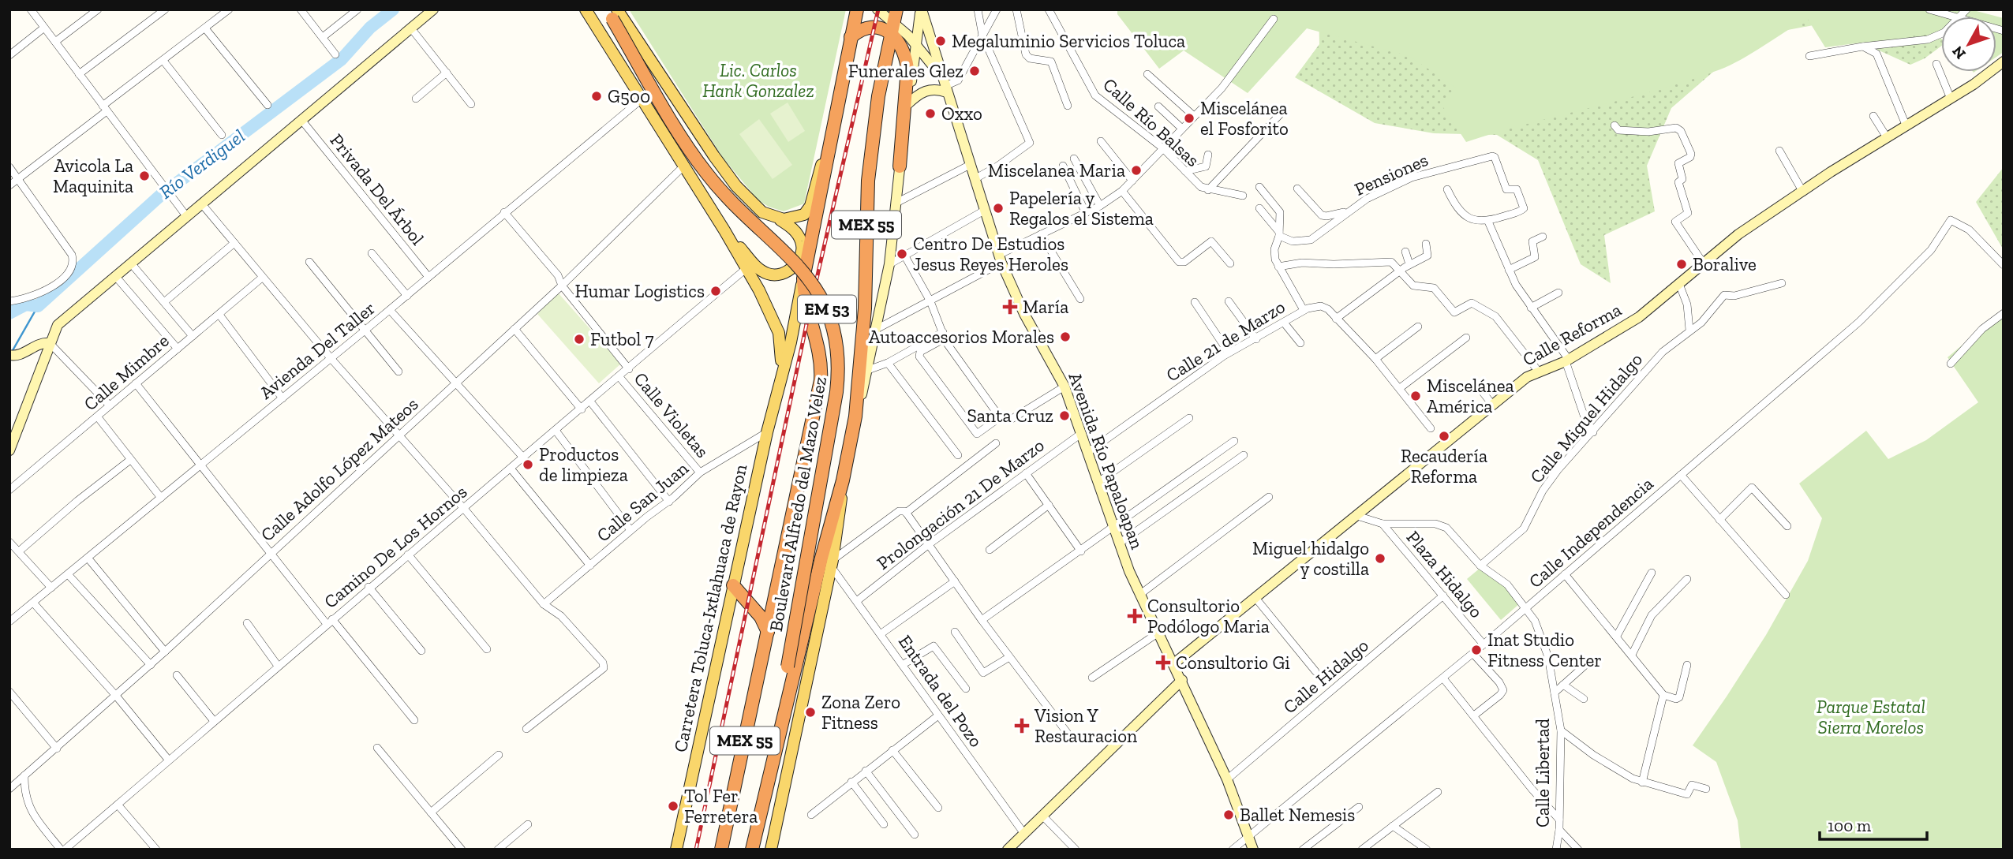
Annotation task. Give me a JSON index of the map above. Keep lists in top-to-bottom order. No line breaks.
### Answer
{"streets":{"highway":["MEX 55","EM 53","Boulevard Alfredo del Mazo Velez"],"main road":["Calle Reforma","Avenida Río Papaloapan","Carretera Toluca-Ixtlahuaca de Rayon"],"street":["Calle Río Balsas","Pensiones","Privada Del Árbol","Calle 21 de Marzo","Avienda Del Taller","Calle Mimbre","Calle Violetas","Calle Miguel Hidalgo","Calle Adolfo López Mateos","Calle San Juan","Prolongación 21 De Marzo","Calle Independencia","Camino De Los Hornos","Plaza Hidalgo","Calle Hidalgo","Entrada del Pozo","Calle Libertad"]},"crossings":[["Privada Del Árbol","Avienda Del Taller"],["MEX 55","Avenida Río Papaloapan"],["MEX 55","Boulevard Alfredo del Mazo Velez"],["MEX 55","Carretera Toluca-Ixtlahuaca de Rayon"],["EM 53","Avienda Del Taller"],["EM 53","Calle Adolfo López Mateos"],["EM 53","Camino De Los Hornos"],["EM 53","Carretera Toluca-Ixtlahuaca de Rayon"],["Calle Reforma","Avenida Río Papaloapan"],["Calle Reforma","Calle Libertad"],["Calle 21 de Marzo","Avenida Río Papaloapan"],["Calle Violetas","Calle San Juan"],["Calle Violetas","Camino De Los Hornos"],["Calle Miguel Hidalgo","Calle Libertad"],["Avenida Río Papaloapan","Prolongación 21 De Marzo"],["Avenida Río Papaloapan","Calle Independencia"],["Avenida Río Papaloapan","Calle Hidalgo"],["Calle San Juan","Carretera Toluca-Ixtlahuaca de Rayon"],["Prolongación 21 De Marzo","Entrada del Pozo"],["Calle Independencia","Plaza Hidalgo"],["Calle Independencia","Calle Libertad"],["Plaza Hidalgo","Calle Hidalgo"],["Plaza Hidalgo","Calle Libertad"]],"water":["Río Verdiguel"],"parks":["Lic. Carlos Hank Gonzalez","Parque Estatal Sierra Morelos"],"places":{"other":["Megaluminio Servicios Toluca","Funerales Glez","G500","Oxxo","Miscelánea el Fosforito","Miscelanea Maria","Avicola La Maquinita","Papelería y Regalos el Sistema","Centro De Estudios Jesus Reyes Heroles","Boralive","Humar Logistics","Autoaccesorios Morales","Futbol 7","Miscelánea América","Santa Cruz","Recaudería Reforma","Productos de limpieza","Miguel hidalgo y costilla","Inat Studio Fitness Center","Zona Zero Fitness","Tol Fer Ferretera","Ballet Nemesis"],"health":["María","Consultorio Podólogo Maria","Consultorio Gi","Vision Y Restauracion"]},"scale_bar":"100 m","north":"bottom left"}
